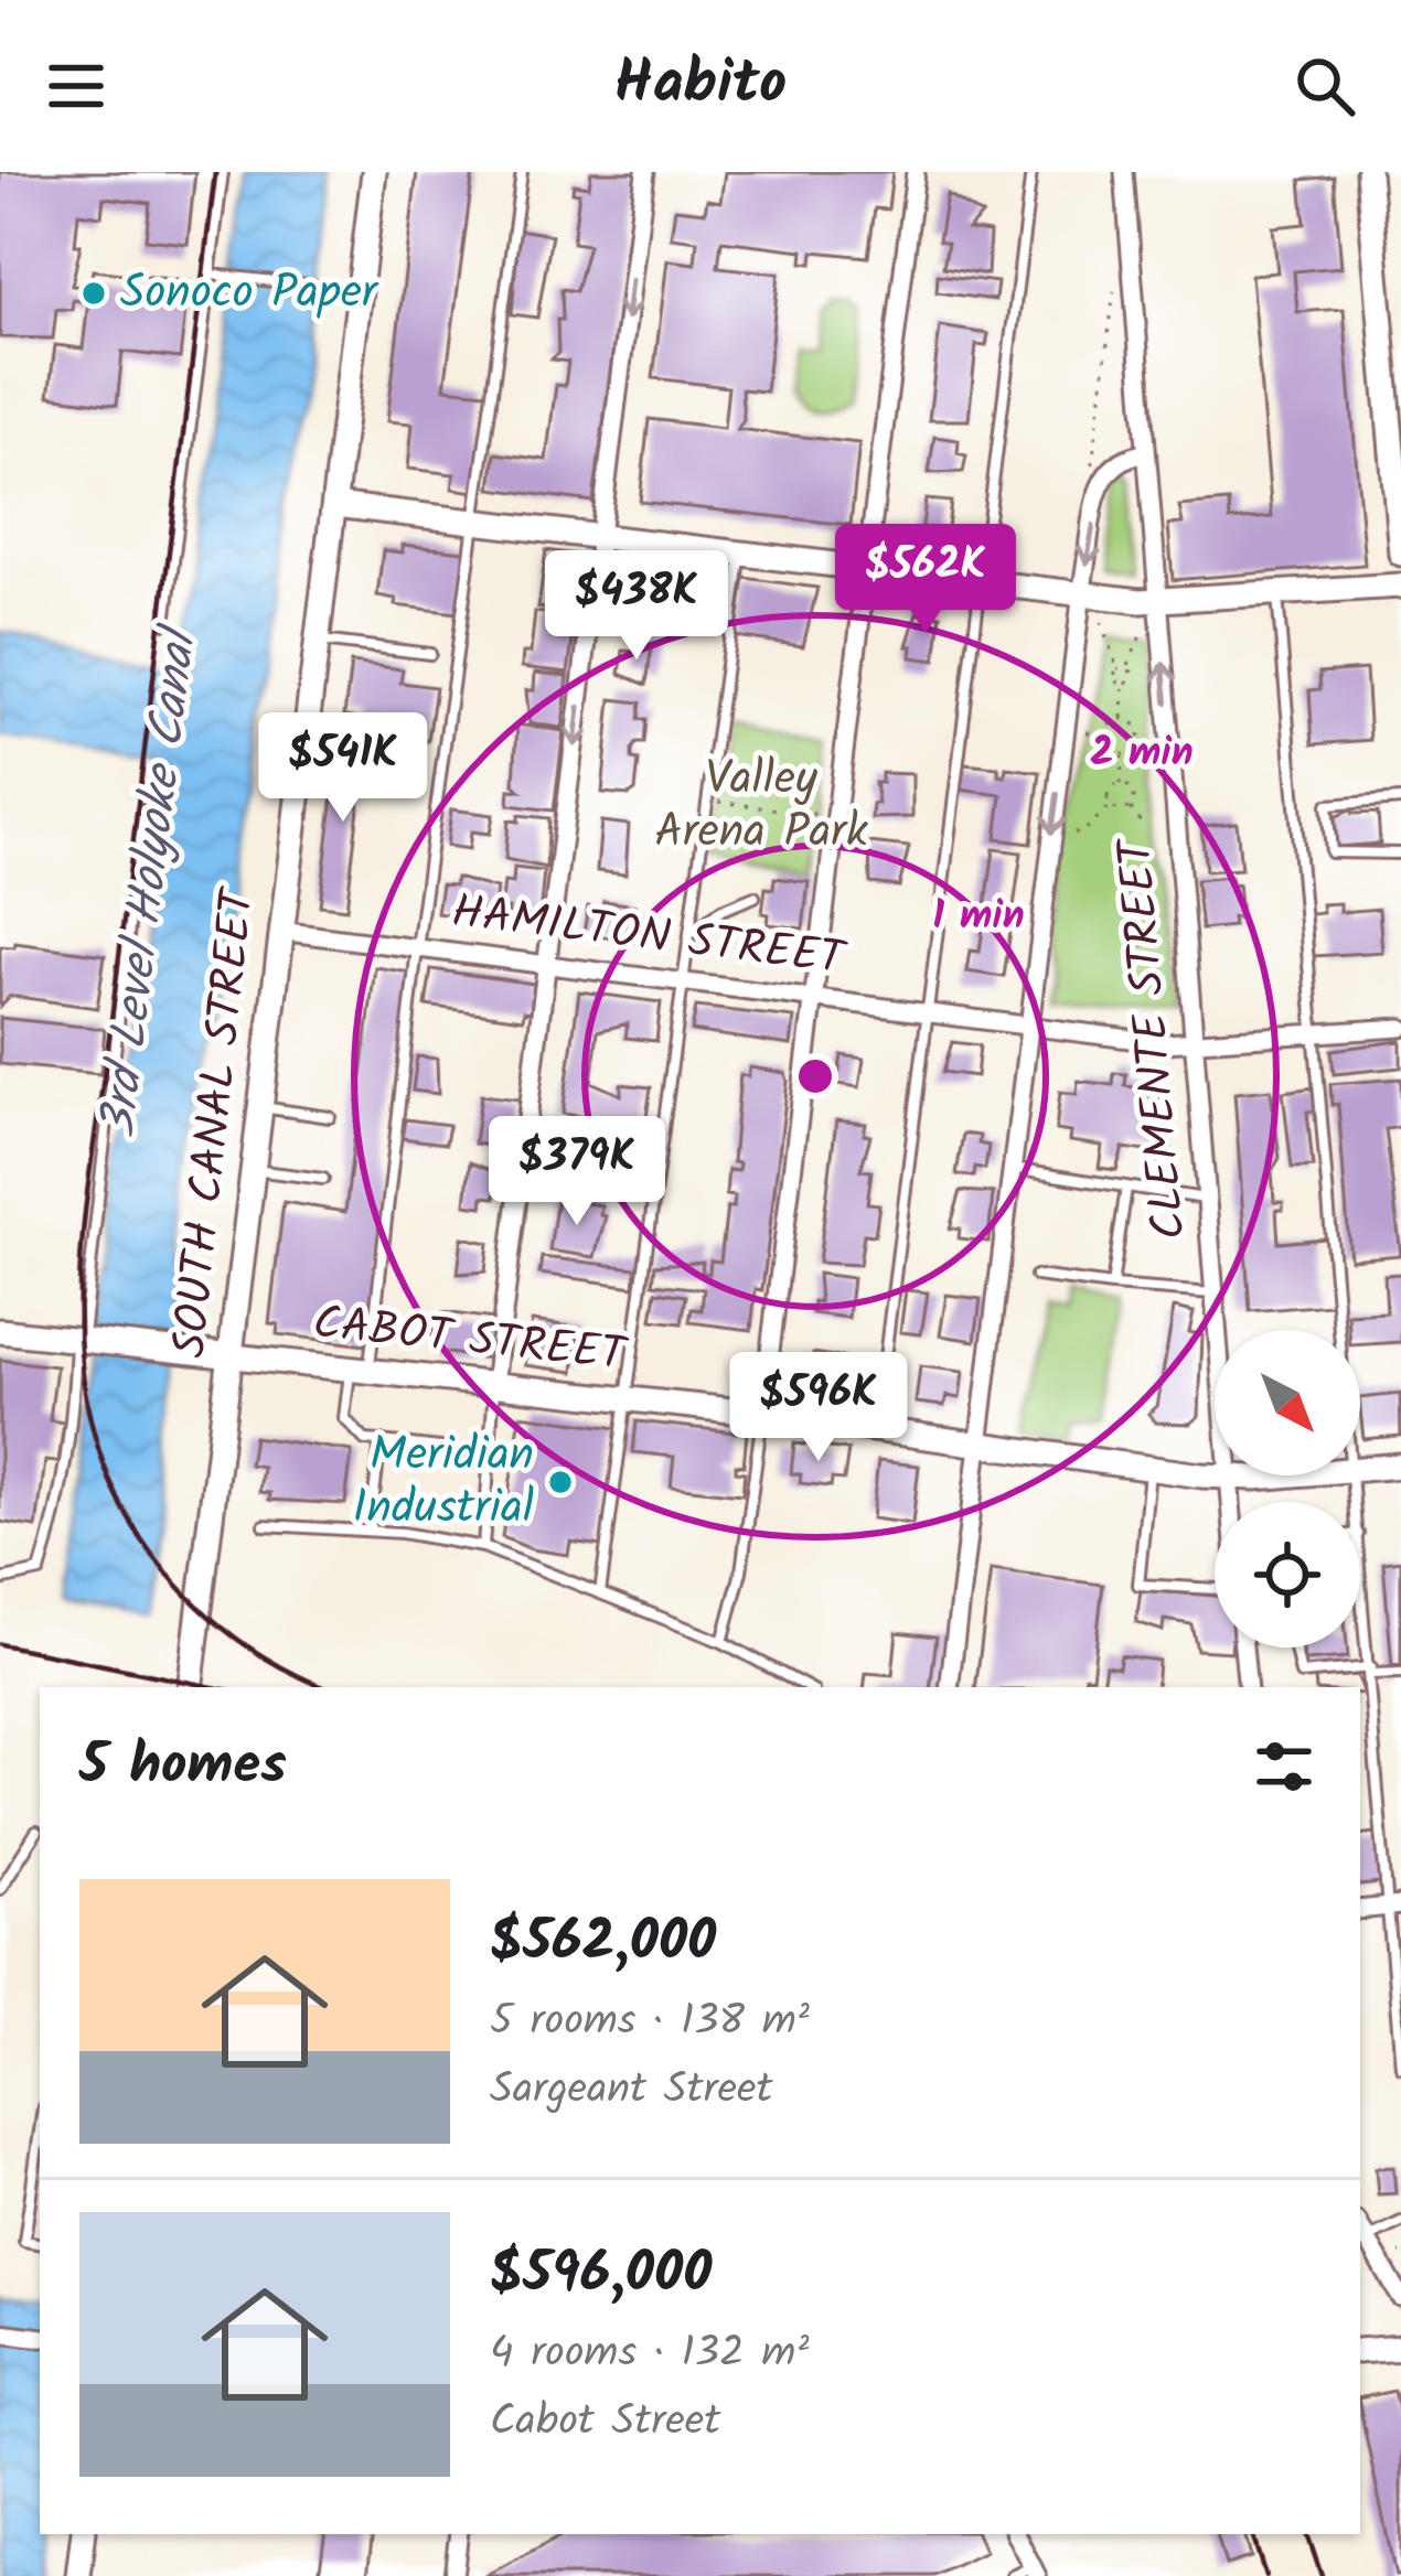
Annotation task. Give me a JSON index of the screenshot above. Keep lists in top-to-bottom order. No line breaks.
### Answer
{"streets":{"street":["HAMILTON STREET","CLEMENTE STREET","SOUTH CANAL STREET","CABOT STREET"]},"crossings":[["HAMILTON STREET","CLEMENTE STREET"],["HAMILTON STREET","SOUTH CANAL STREET"],["CLEMENTE STREET","CABOT STREET"],["SOUTH CANAL STREET","CABOT STREET"]],"water":["3rd Level Holyoke Canal"],"parks":["Valley Arena Park"],"places":["Sonoco Paper","Meridian Industrial"],"north":"bottom right","page":{"header":"Habito","price":["$562K","$438K","$541K","$379K","$596K"],"heading":"5 homes","list":[{"name":"$562,000","note":"5 rooms · 138 m² · Sargeant Street"},{"name":"$596,000","note":"4 rooms · 132 m² · Cabot Street"}]},"rings":["2 min","1 min"]}
